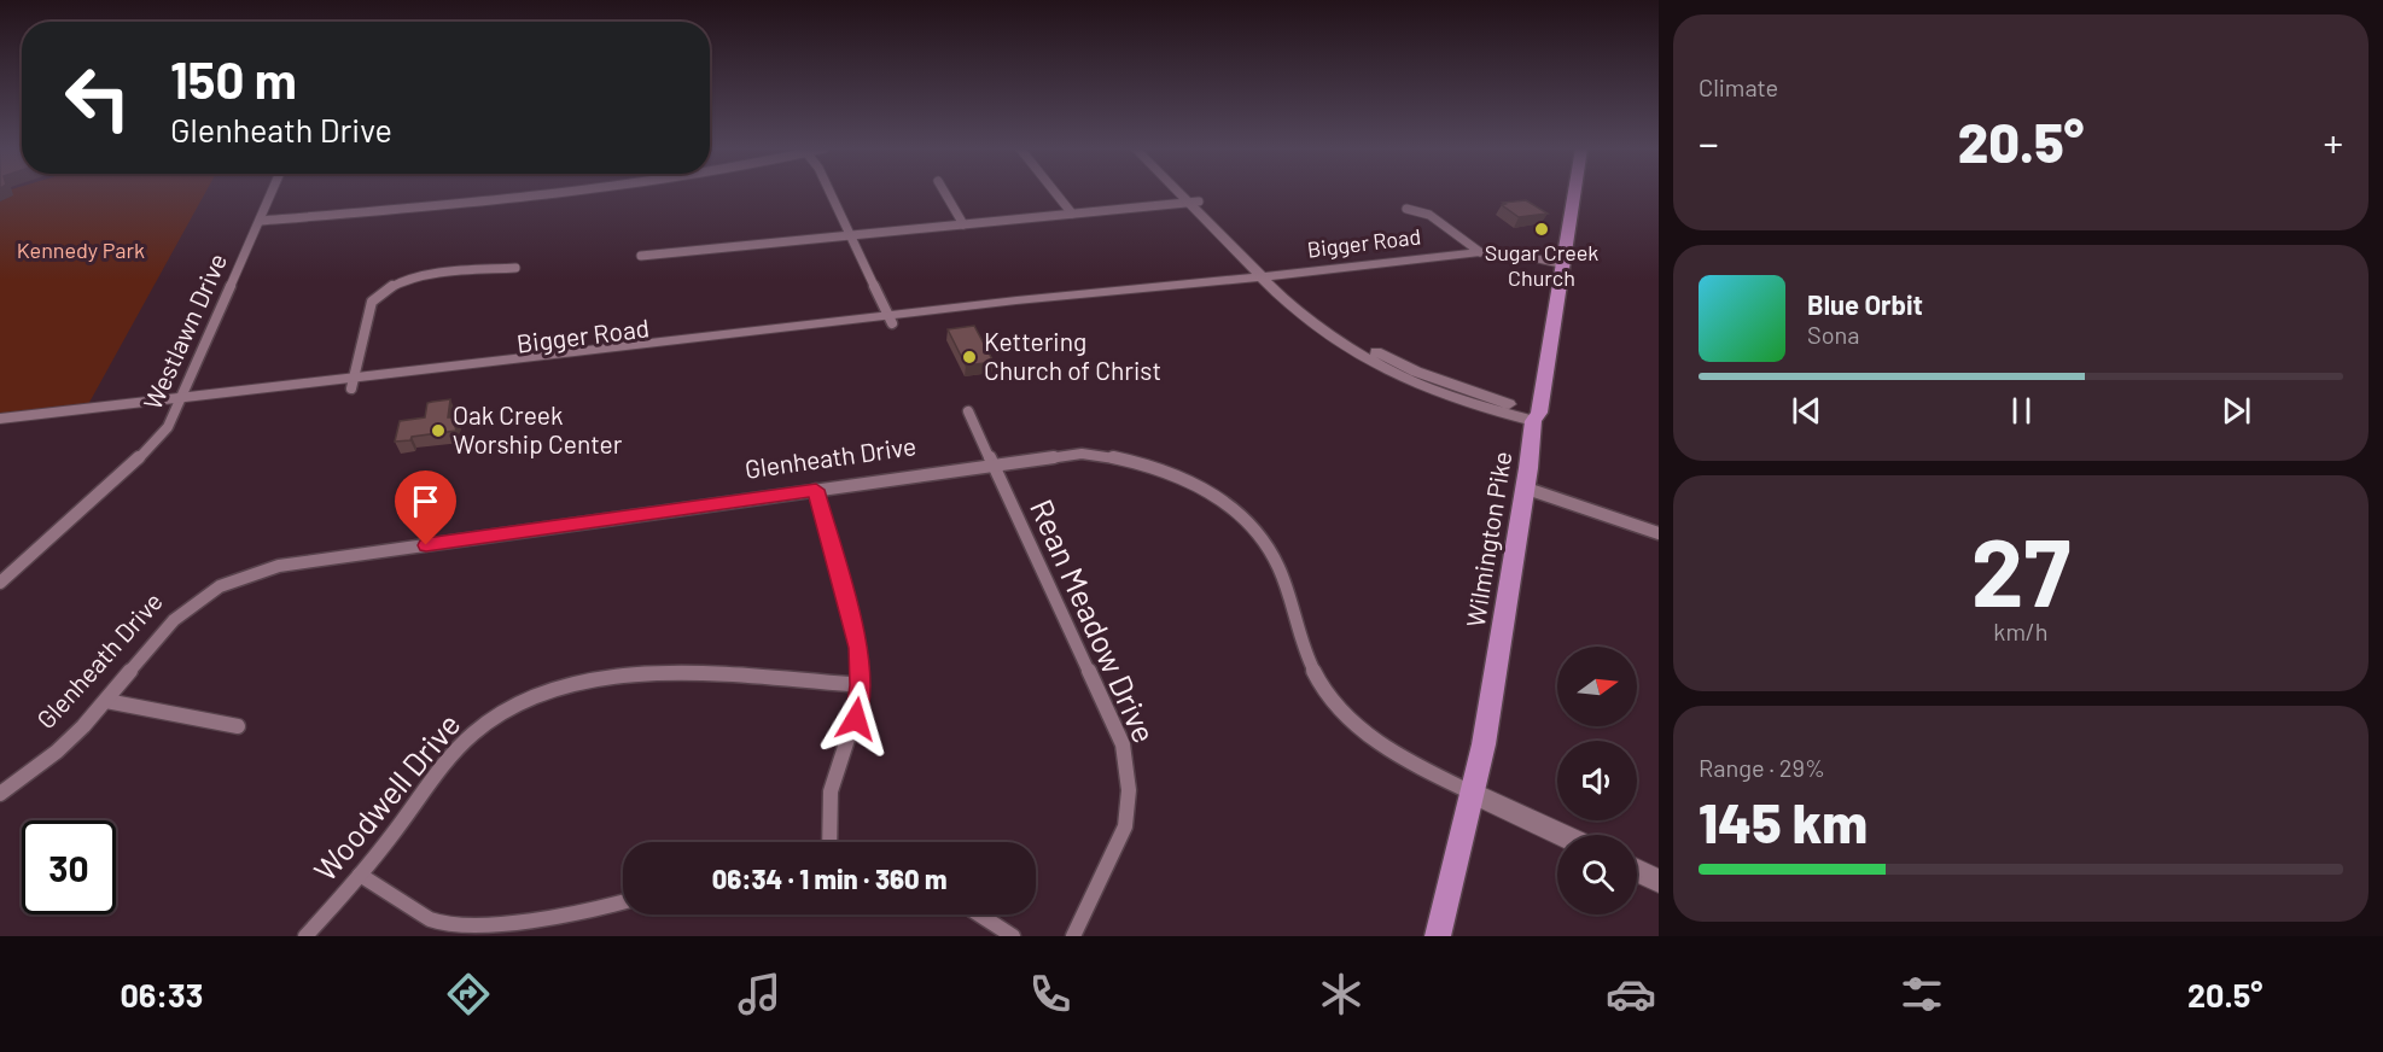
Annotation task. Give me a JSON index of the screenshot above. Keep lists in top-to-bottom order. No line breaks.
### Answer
{"streets":{"main road":["Wilmington Pike"],"street":["Bigger Road","Westlawn Drive","Glenheath Drive","Rean Meadow Drive","Woodwell Drive"]},"crossings":[["Bigger Road","Westlawn Drive"],["Bigger Road","Wilmington Pike"],["Glenheath Drive","Wilmington Pike"],["Glenheath Drive","Rean Meadow Drive"]],"parks":["Kennedy Park"],"places":["Sugar Creek Church","Kettering Church of Christ","Oak Creek Worship Center"],"north":"right","page":{"tile":["Climate",["27","km/h"],["Range · 29%","145 km"]],"turn":["150 m","Glenheath Drive"],"heat":["−","20.5°","+"],"song":["Blue Orbit","Sona"],"limit":"30","trip":"06:34 · 1 min · 360 m","tabs":["06:33","20.5°"]}}
